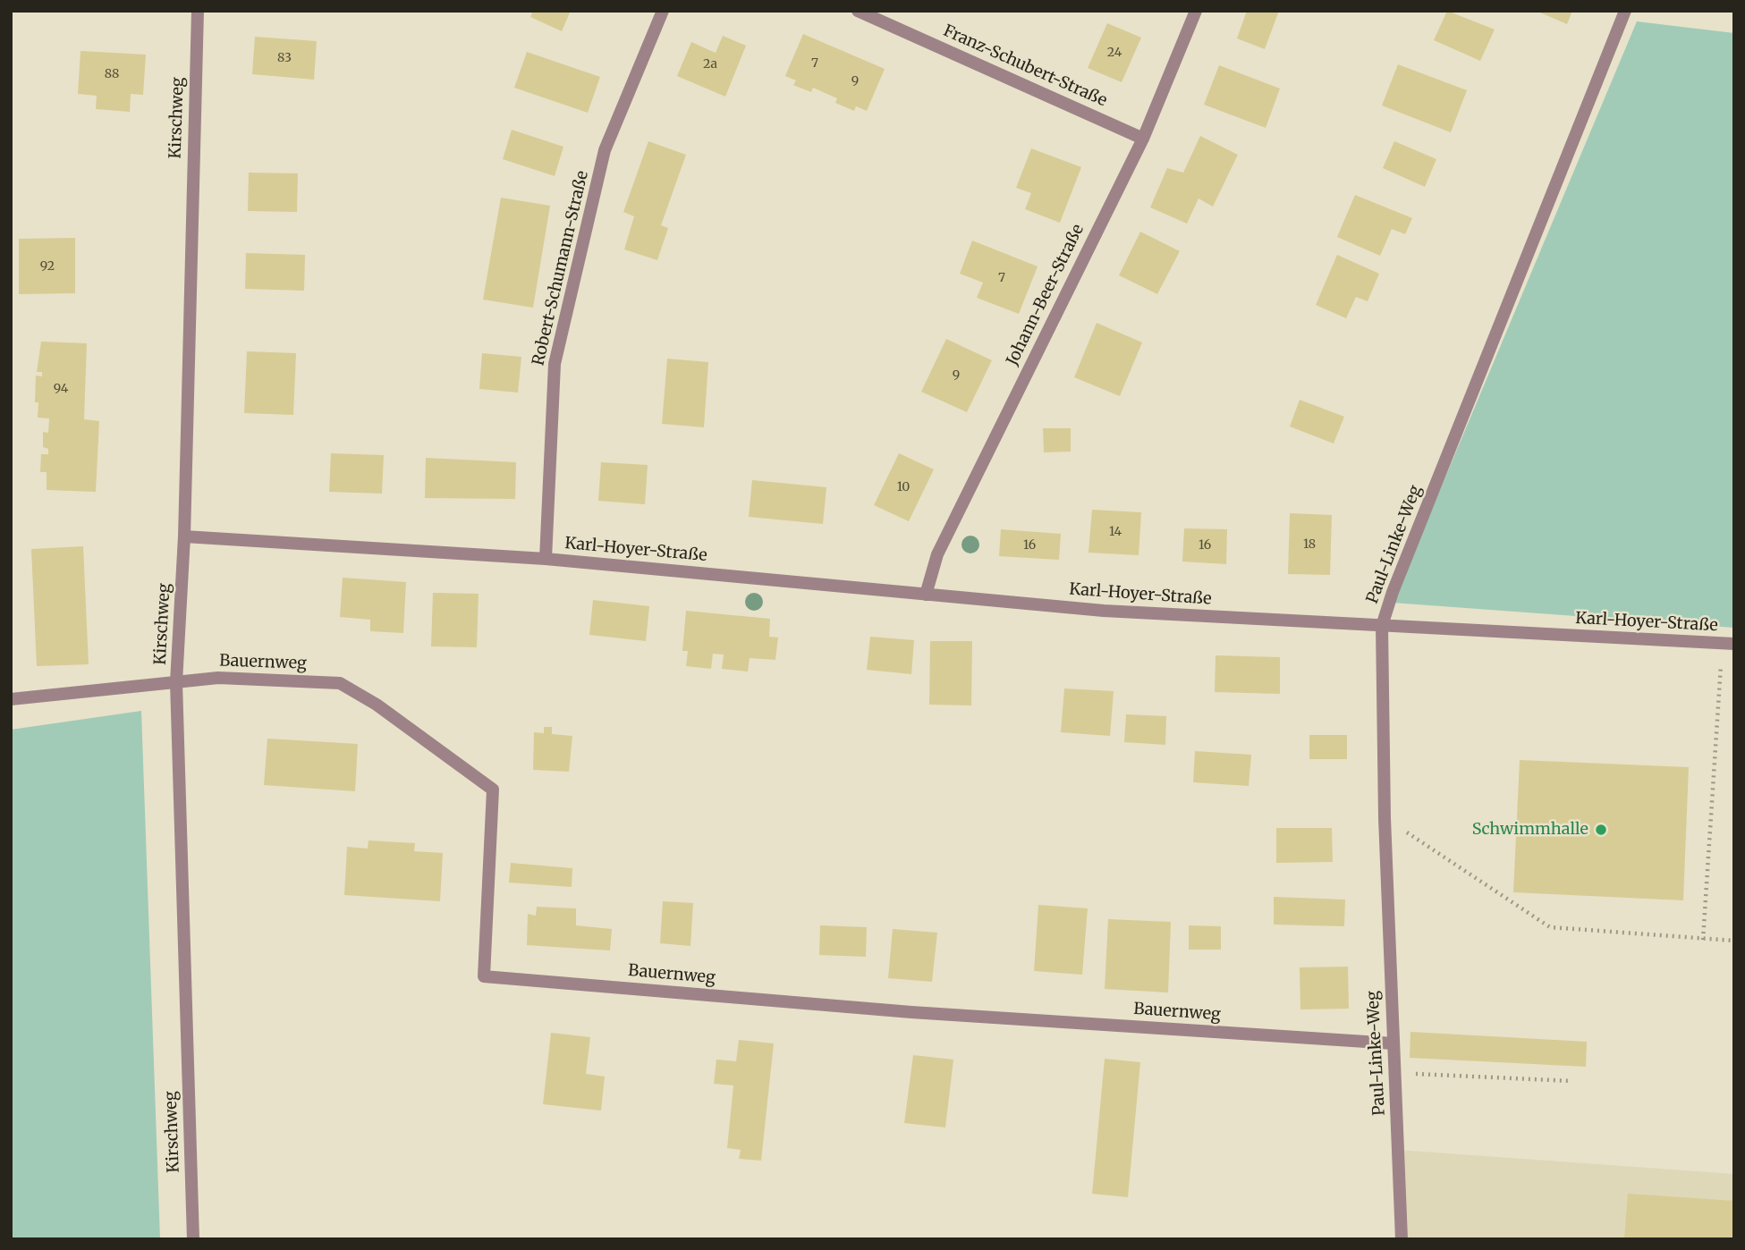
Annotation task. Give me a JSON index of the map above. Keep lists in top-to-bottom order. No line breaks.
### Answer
{"streets":{"street":["Franz-Schubert-Straße","Kirschweg","Robert-Schumann-Straße","Johann-Beer-Straße","Paul-Linke-Weg","Karl-Hoyer-Straße","Bauernweg"]},"crossings":[["Franz-Schubert-Straße","Johann-Beer-Straße"],["Kirschweg","Bauernweg"],["Robert-Schumann-Straße","Karl-Hoyer-Straße"],["Johann-Beer-Straße","Karl-Hoyer-Straße"],["Paul-Linke-Weg","Karl-Hoyer-Straße"],["Paul-Linke-Weg","Bauernweg"]],"places":["Schwimmhalle"],"house_numbers":["24","83","7","2a","88","9","92","7","9","94","10","14","18","16","16"]}
